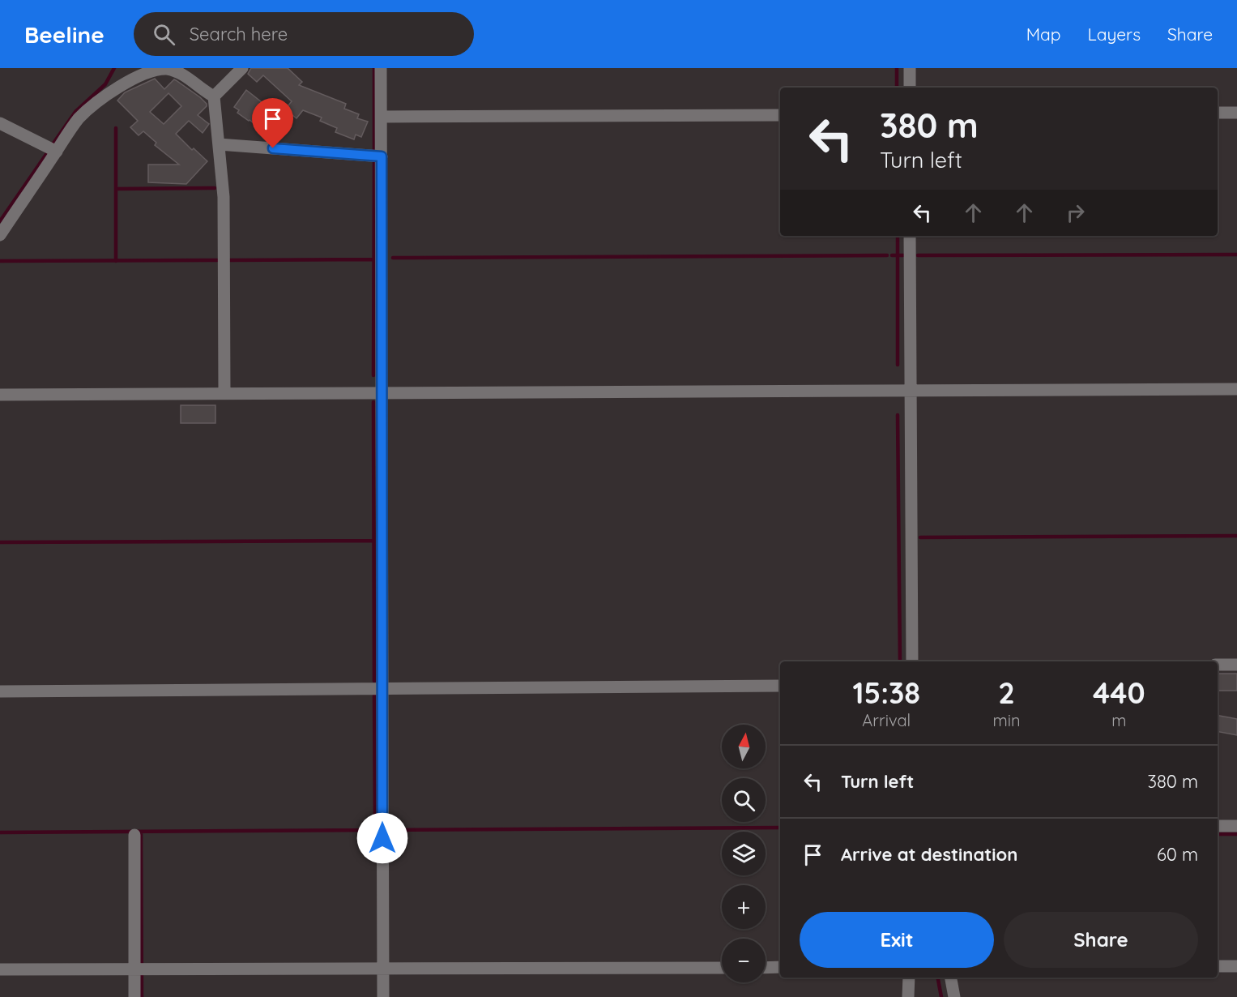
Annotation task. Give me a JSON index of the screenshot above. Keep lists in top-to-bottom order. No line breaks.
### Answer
{"north":"top","page":{"header":"Beeline","search":"Search here","nav":["Map","Layers","Share"],"turn":["380 m","Turn left"],"eta":["15:38","Arrival","2","min","440","m"],"map_buttons":["+","−"],"list":[{"name":"Turn left","value":"380 m"},{"name":"Arrive at destination","value":"60 m"}],"buttons":["Exit","Share"]}}
